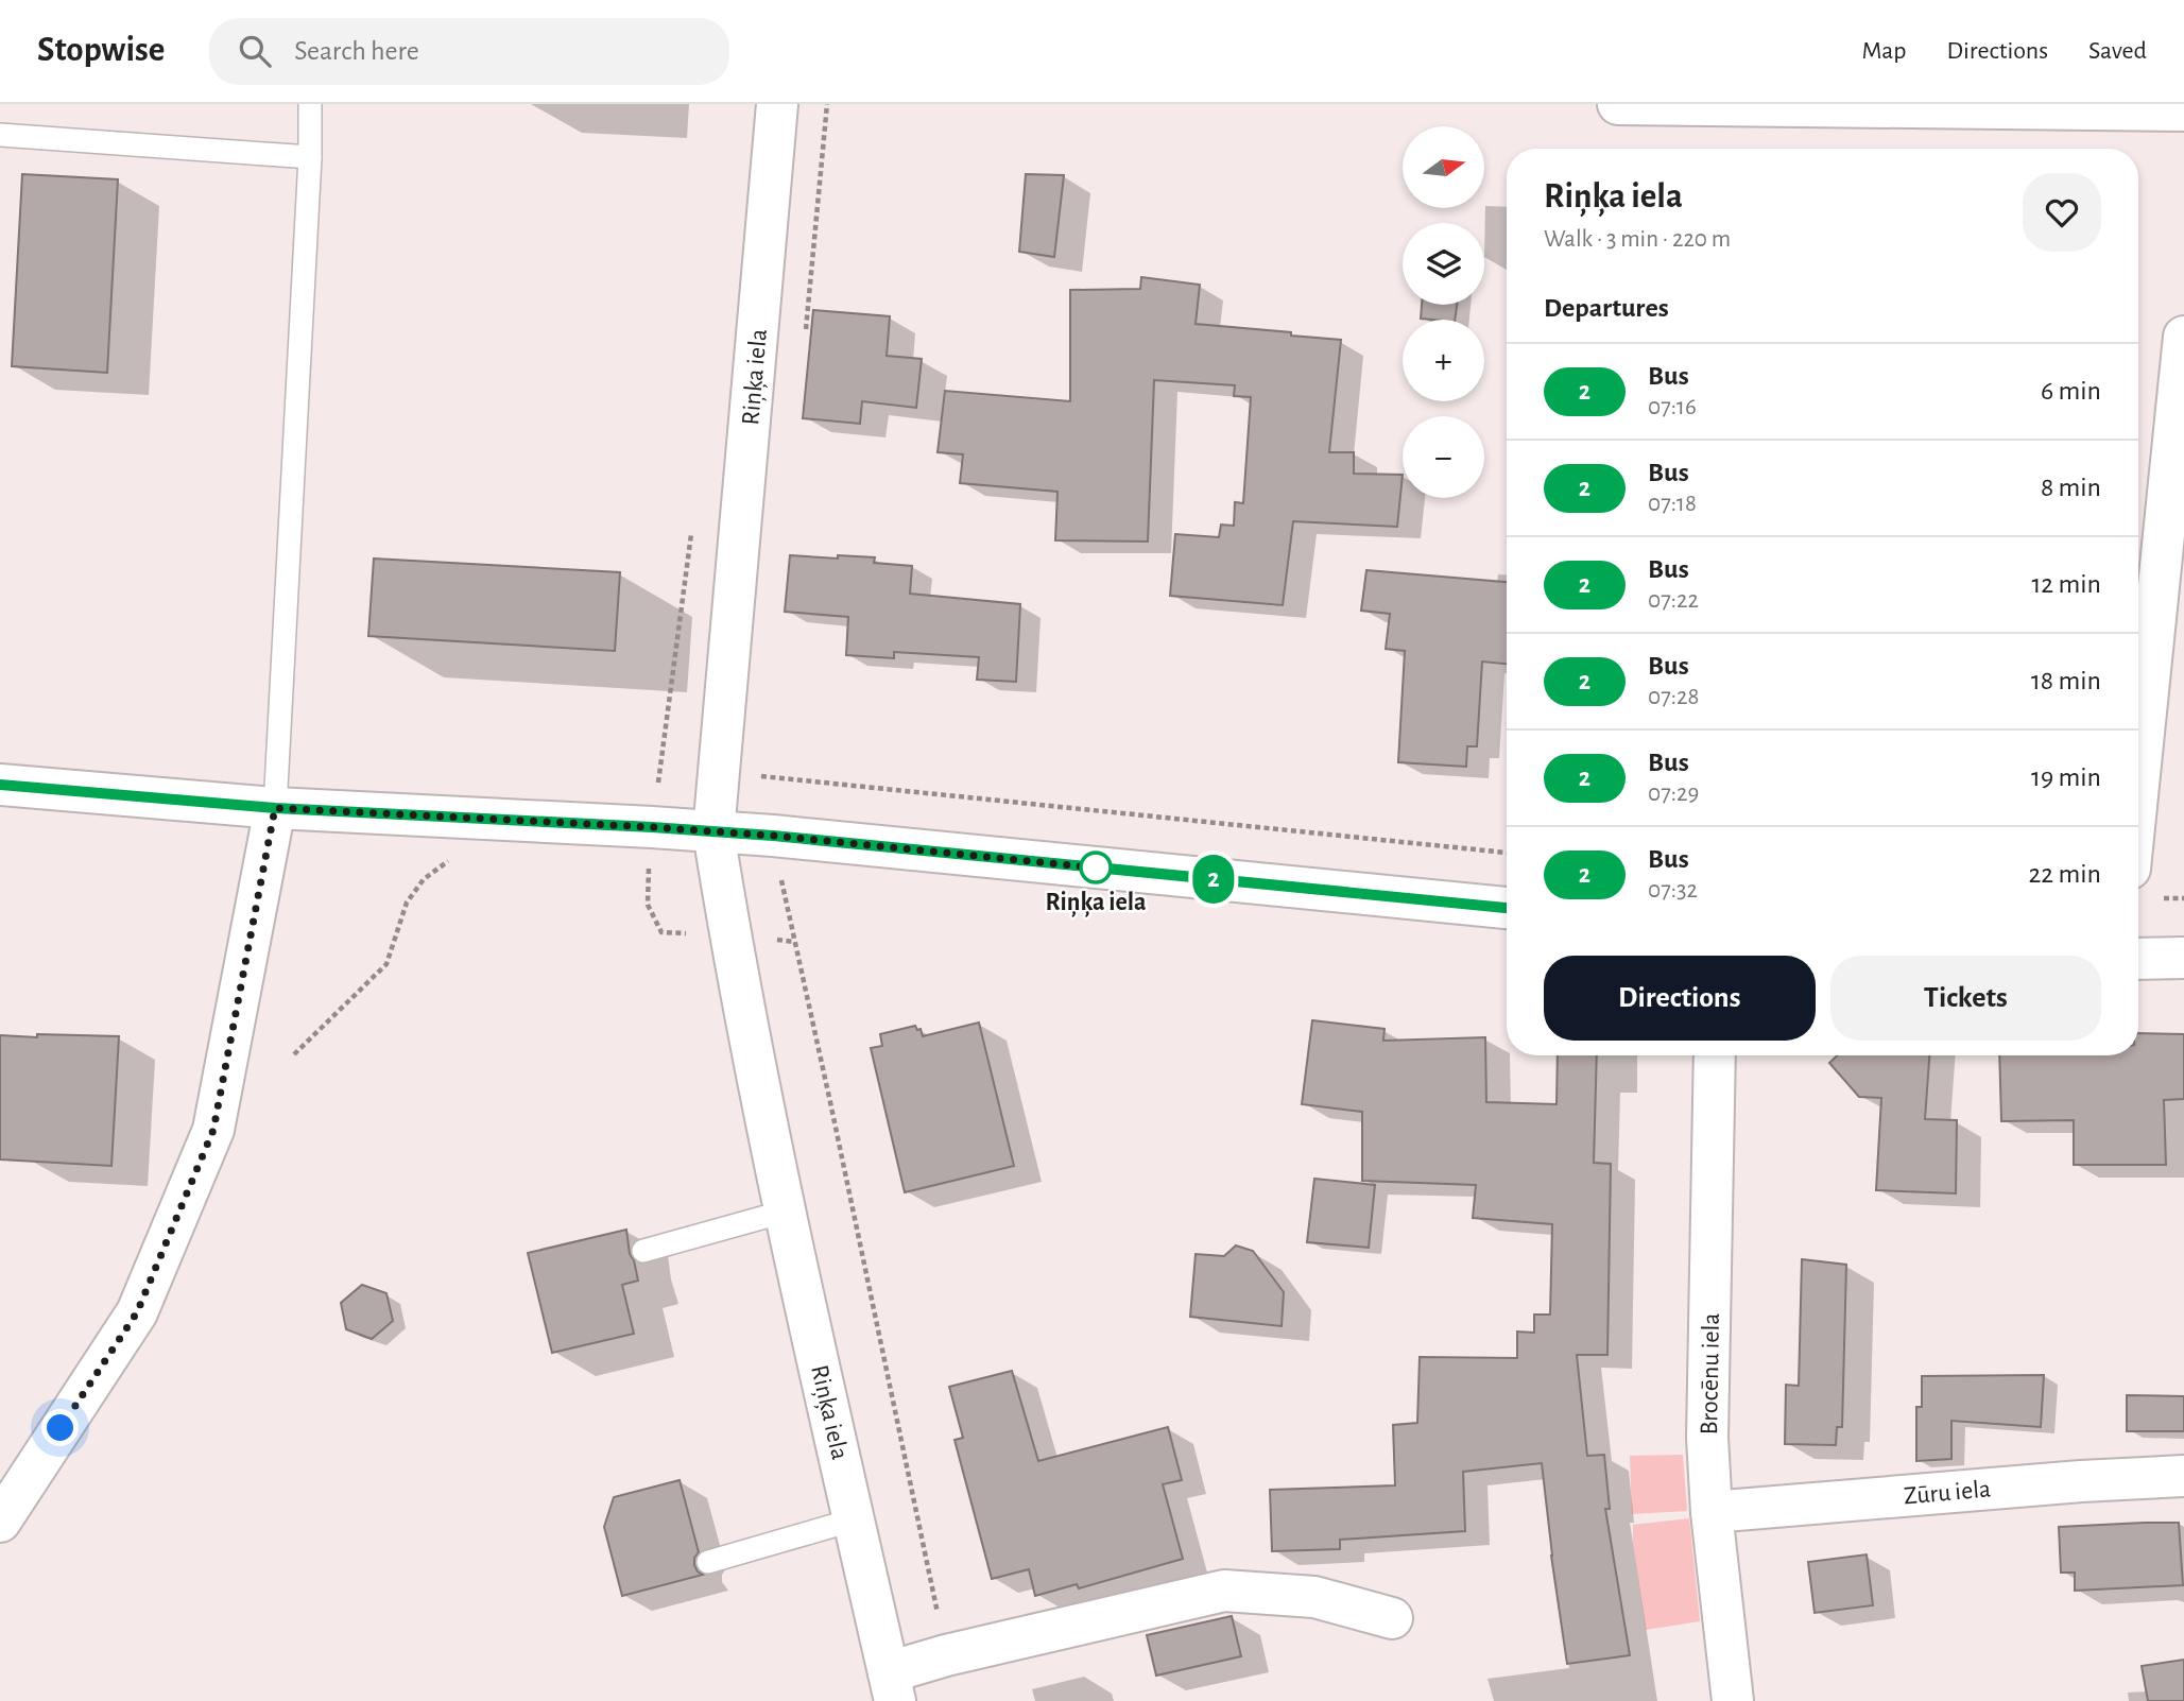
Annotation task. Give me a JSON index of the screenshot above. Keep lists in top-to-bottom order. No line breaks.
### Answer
{"streets":{"street":["Riņķa iela","Brocēnu iela","Zūru iela"]},"crossings":[["Brocēnu iela","Zūru iela"]],"places":["Riņķa iela"],"lines":["bus line 2"],"north":"right","page":{"header":"Stopwise","search":"Search here","nav":["Map","Directions","Saved"],"on_map":"2","map_buttons":["+","−"],"heading":[["Riņķa iela","Walk · 3 min · 220 m"],"Departures"],"list":[{"mark":"2","name":"Bus","note":"07:16","value":"6 min"},{"mark":"2","name":"Bus","note":"07:18","value":"8 min"},{"mark":"2","name":"Bus","note":"07:22","value":"12 min"},{"mark":"2","name":"Bus","note":"07:28","value":"18 min"},{"mark":"2","name":"Bus","note":"07:29","value":"19 min"},{"mark":"2","name":"Bus","note":"07:32","value":"22 min"}],"buttons":["Directions","Tickets"]}}
